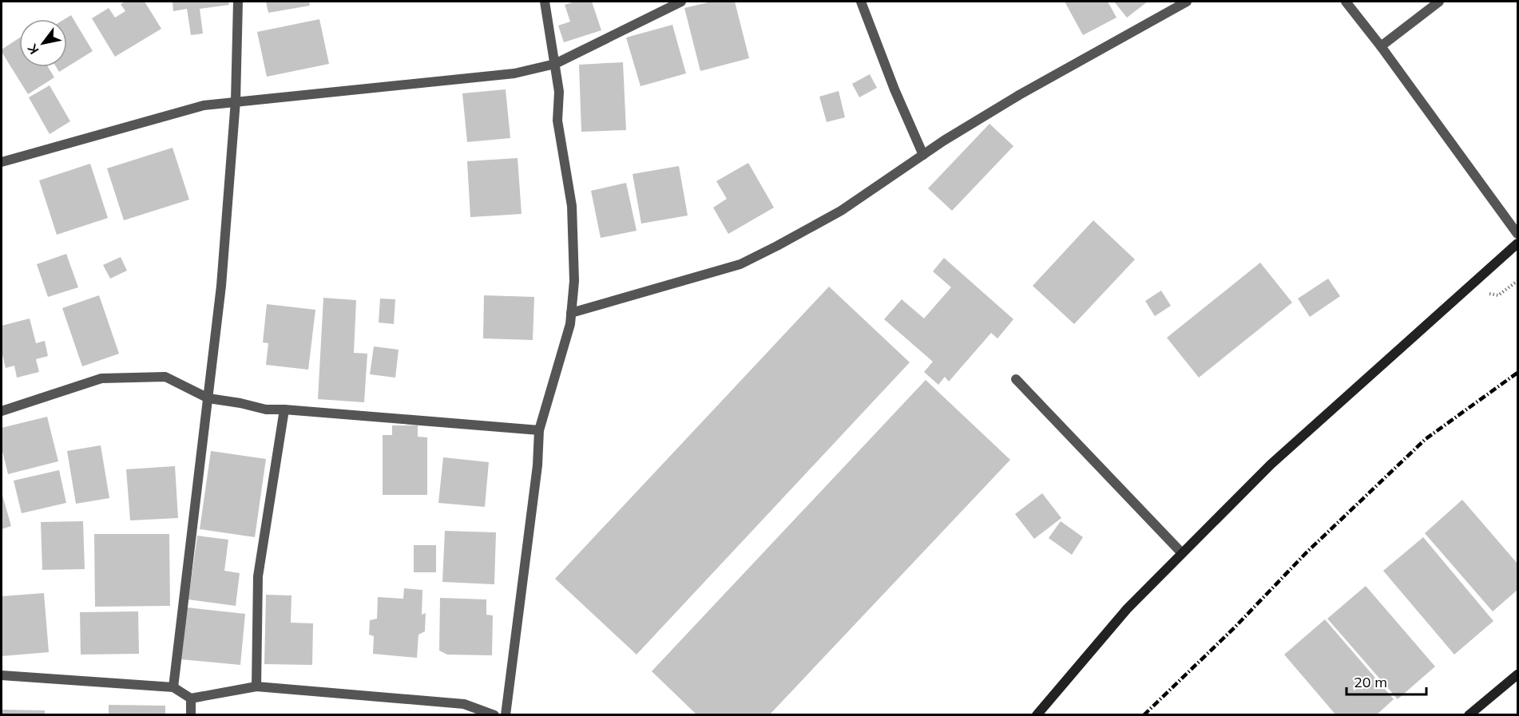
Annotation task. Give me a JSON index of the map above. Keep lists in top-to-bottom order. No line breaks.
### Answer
{"scale_bar":"20 m","north":"bottom left"}
